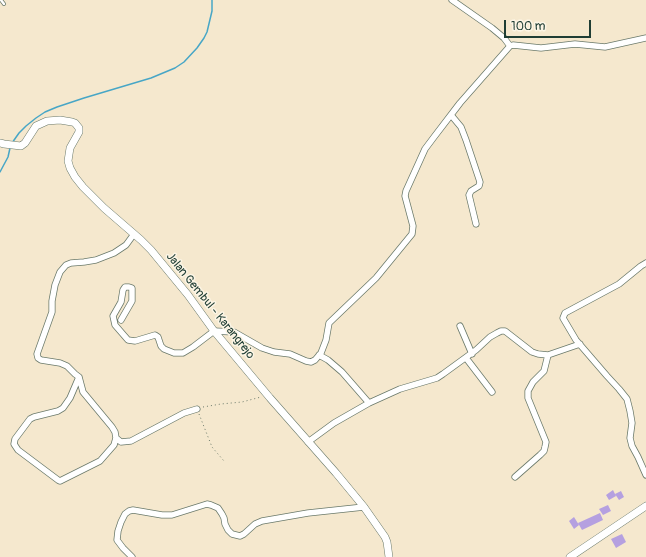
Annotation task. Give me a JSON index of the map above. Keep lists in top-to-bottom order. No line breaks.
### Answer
{"streets":{"street":["Jalan Gembul - Karangrejo"]},"scale_bar":"100 m"}
